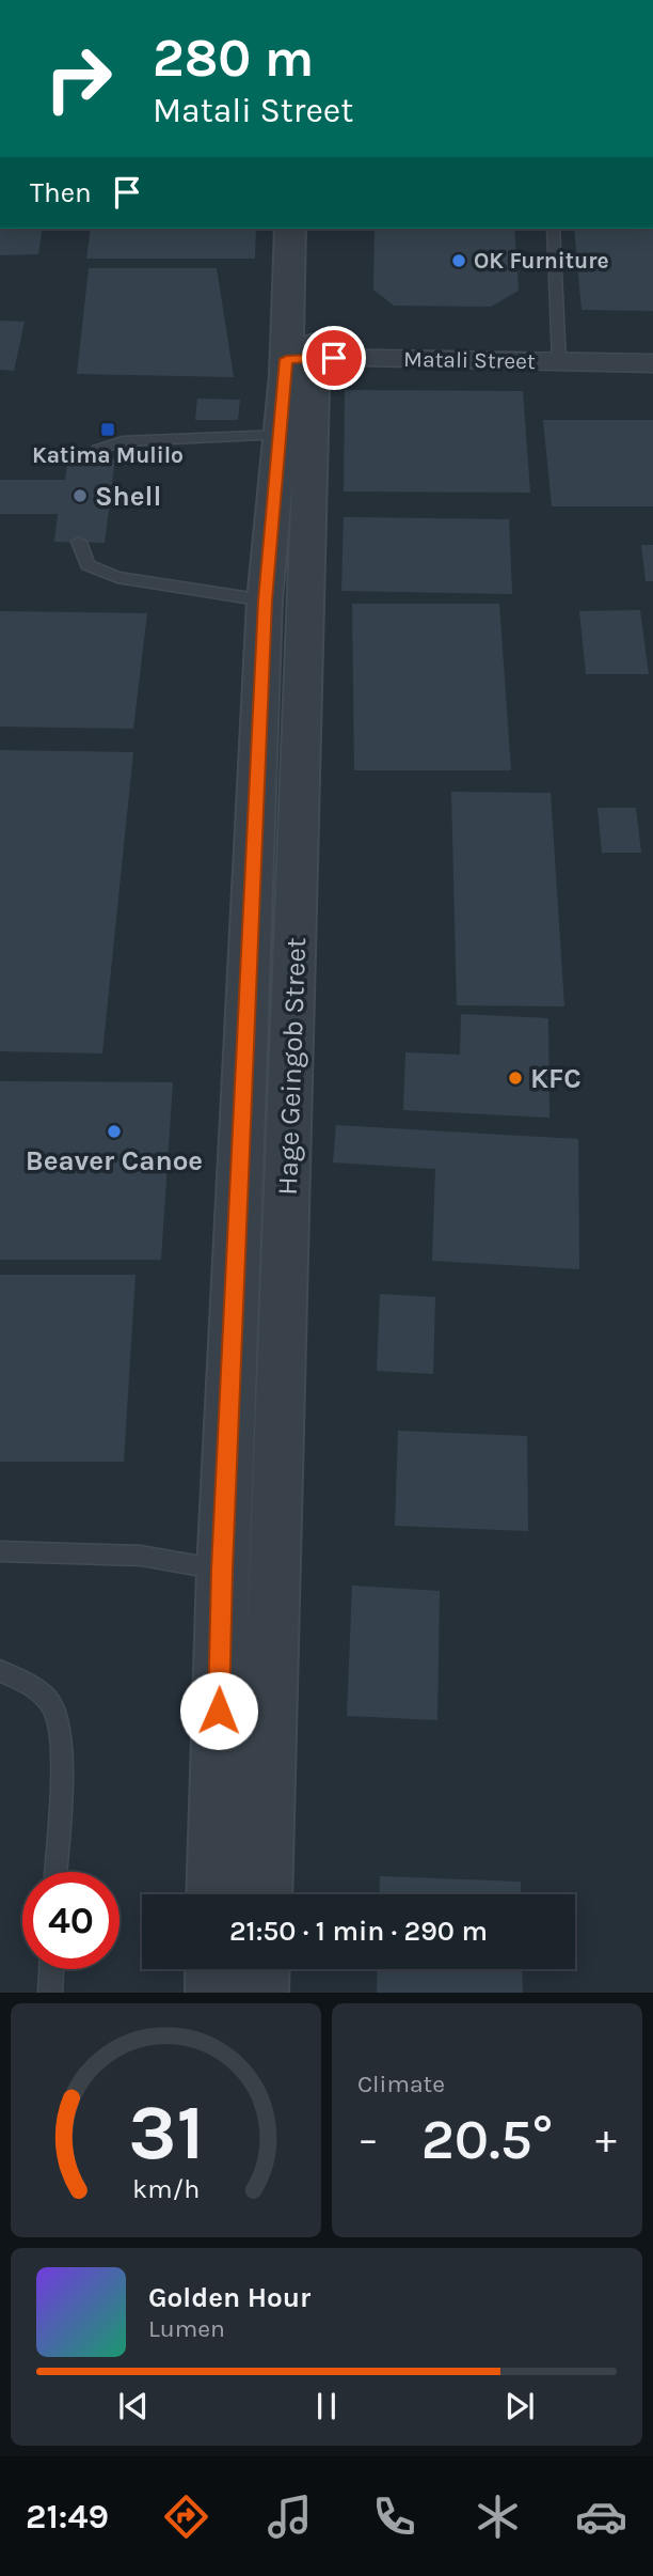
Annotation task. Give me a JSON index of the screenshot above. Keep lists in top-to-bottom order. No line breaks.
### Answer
{"streets":{"street":["Matali Street","Hage Geingob Street"]},"crossings":[["Matali Street","Hage Geingob Street"]],"places":{"other":["OK Furniture","Shell","KFC","Beaver Canoe"],"transit":["Katima Mulilo"]},"page":{"turn":["280 m","Matali Street"],"then":"Then","limit":"40","trip":"21:50 · 1 min · 290 m","tile":"Climate","heat":["−","20.5°","+"],"song":["Golden Hour","Lumen"],"tabs":"21:49","gauge":["31","km/h"]}}
